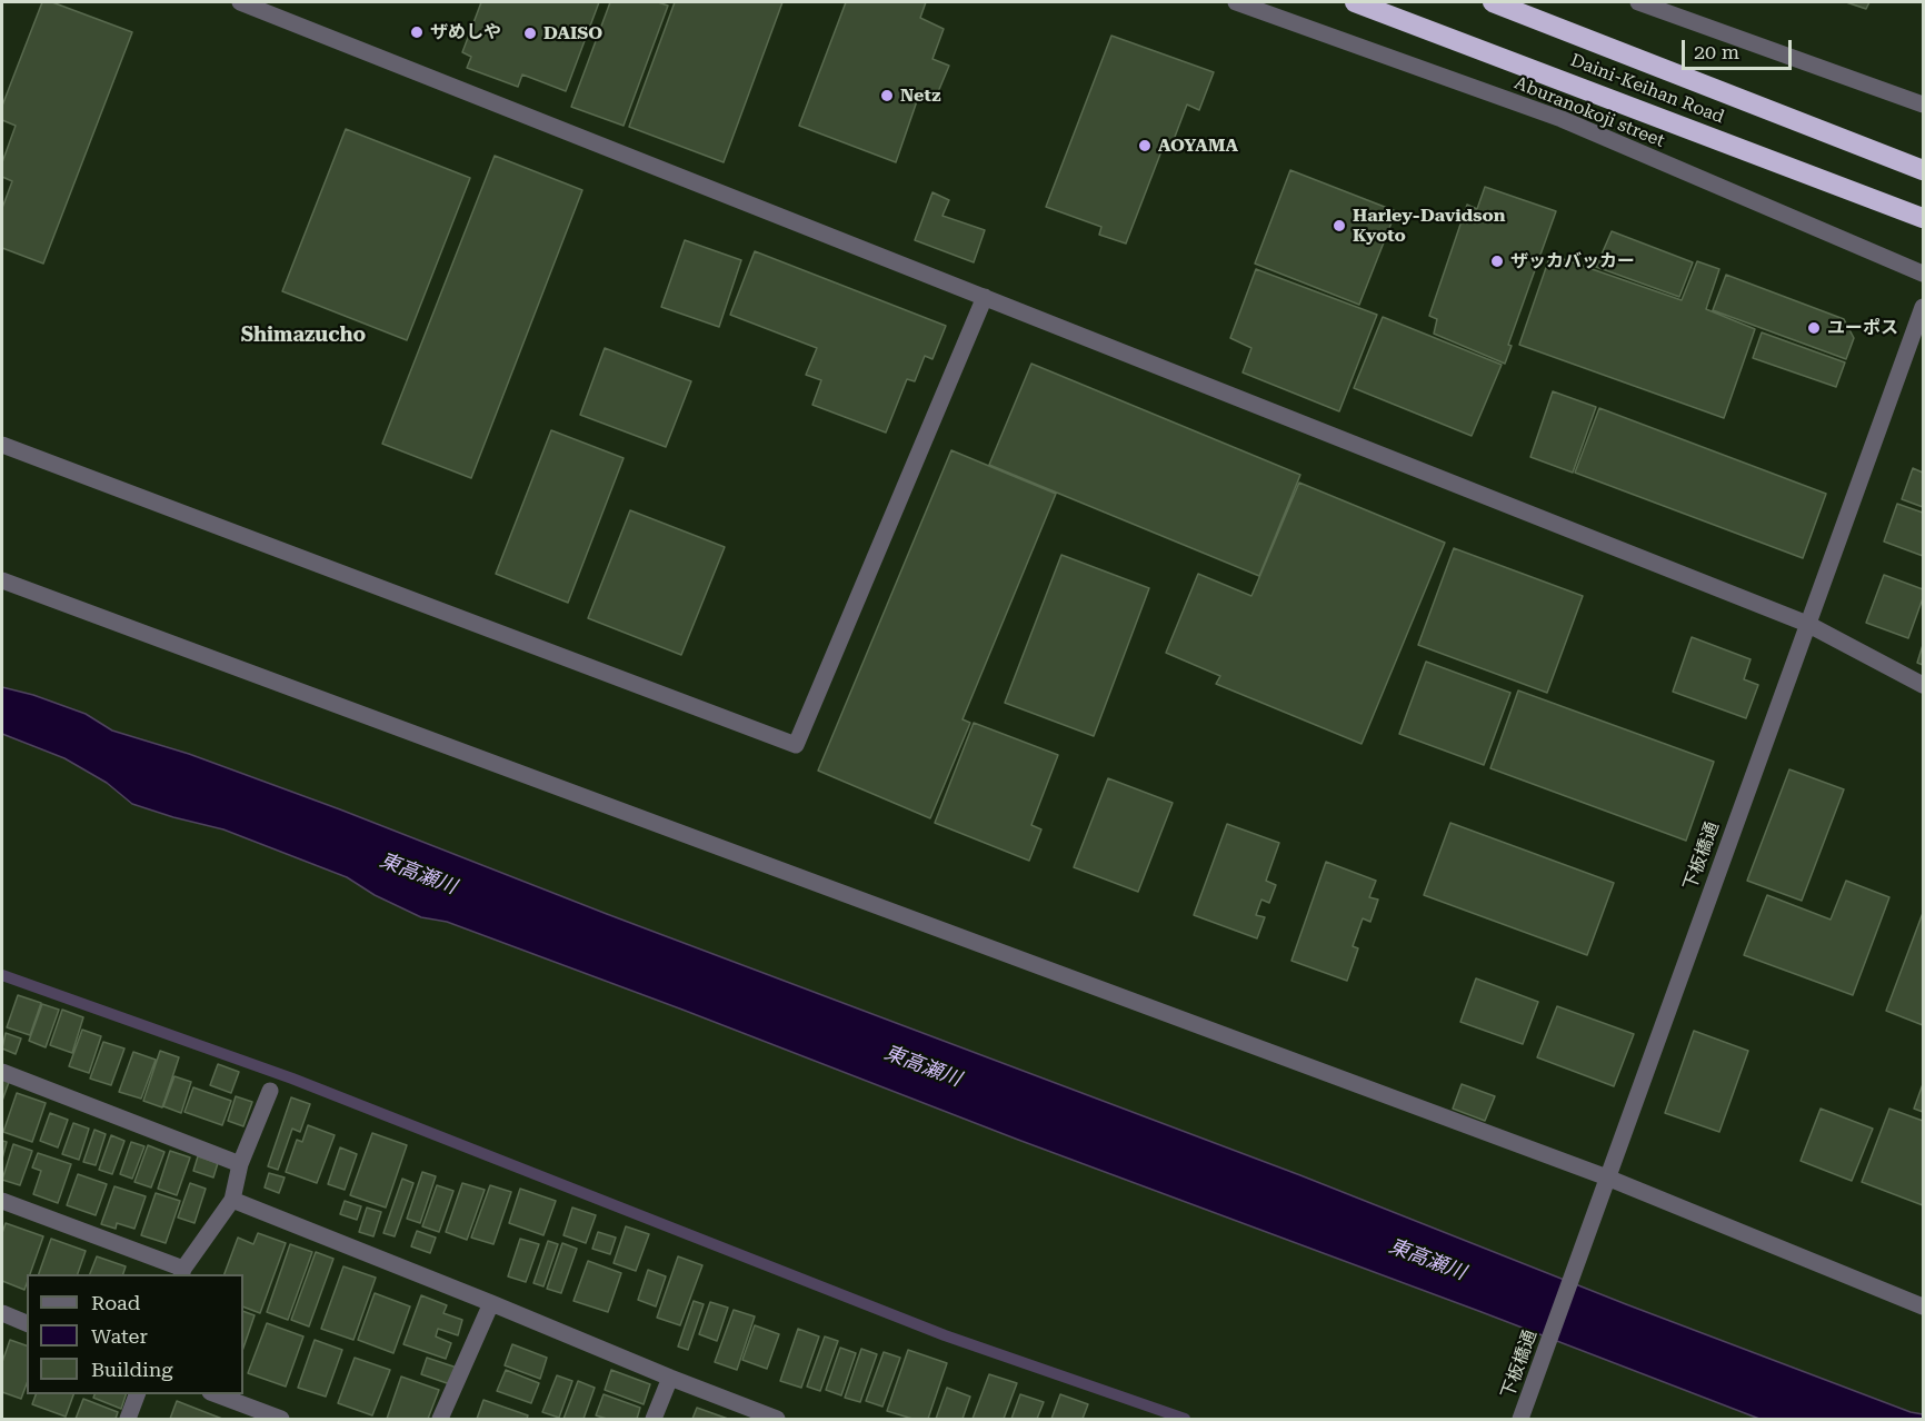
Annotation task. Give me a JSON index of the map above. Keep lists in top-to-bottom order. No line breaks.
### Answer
{"streets":{"highway":["Daini-Keihan Road"],"street":["Aburanokoji street","下板橋通"]},"districts":["Shimazucho"],"water":["東高瀬川"],"places":["ザめしや","DAISO","Netz","AOYAMA","Harley-Davidson Kyoto","ザッカバッカー","ユーポス"],"legend":["Road","Water","Building"],"scale_bar":"20 m"}
